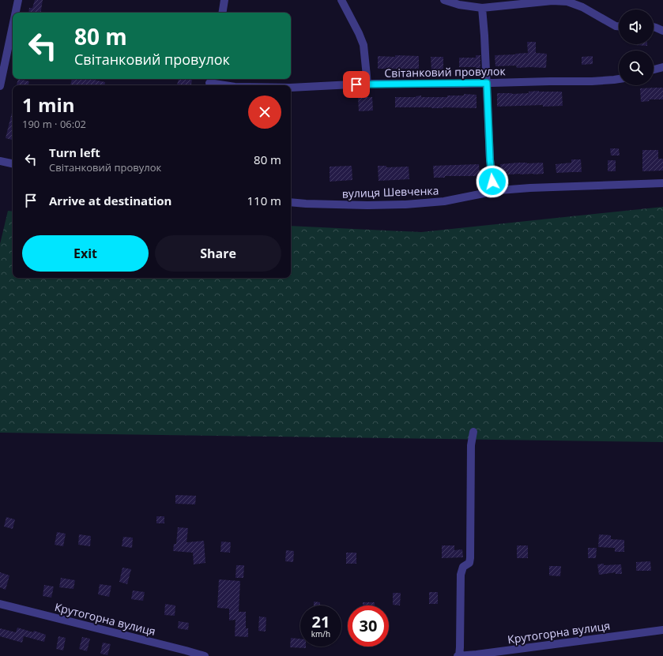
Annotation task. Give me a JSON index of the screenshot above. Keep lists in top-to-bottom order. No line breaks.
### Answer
{"streets":{"street":["Світанковий провулок","вулиця Шевченка","Крутогорна вулиця"]},"page":{"turn":["80 m","Світанковий провулок"],"heading":["1 min","190 m · 06:02"],"list":[{"name":"Turn left","note":"Світанковий провулок","value":"80 m"},{"name":"Arrive at destination","value":"110 m"}],"buttons":["Exit","Share"],"speed":"21 km/h","limit":"30"}}
